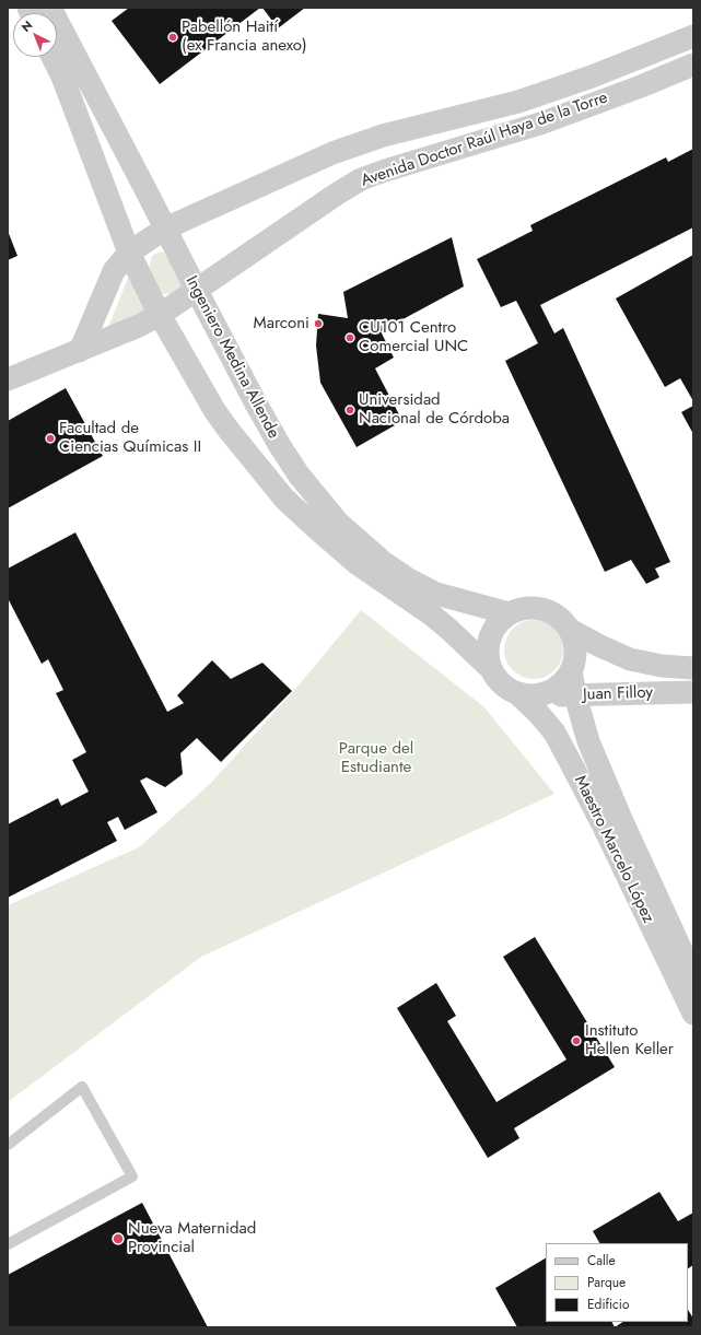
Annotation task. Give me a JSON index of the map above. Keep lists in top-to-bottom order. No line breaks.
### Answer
{"streets":{"street":["Avenida Doctor Raúl Haya de la Torre","Ingeniero Medina Allende","Juan Filloy","Maestro Marcelo López"]},"crossings":[["Avenida Doctor Raúl Haya de la Torre","Ingeniero Medina Allende"],["Ingeniero Medina Allende","Juan Filloy"],["Ingeniero Medina Allende","Maestro Marcelo López"],["Juan Filloy","Maestro Marcelo López"]],"parks":["Parque del Estudiante"],"places":["Pabellón Haití (ex Francia anexo)","Marconi","CU101 Centro Comercial UNC","Universidad Nacional de Córdoba","Facultad de Ciencias Químicas II","Instituto Hellen Keller","Nueva Maternidad Provincial"],"legend":["Calle","Parque","Edificio"],"north":"top left"}
